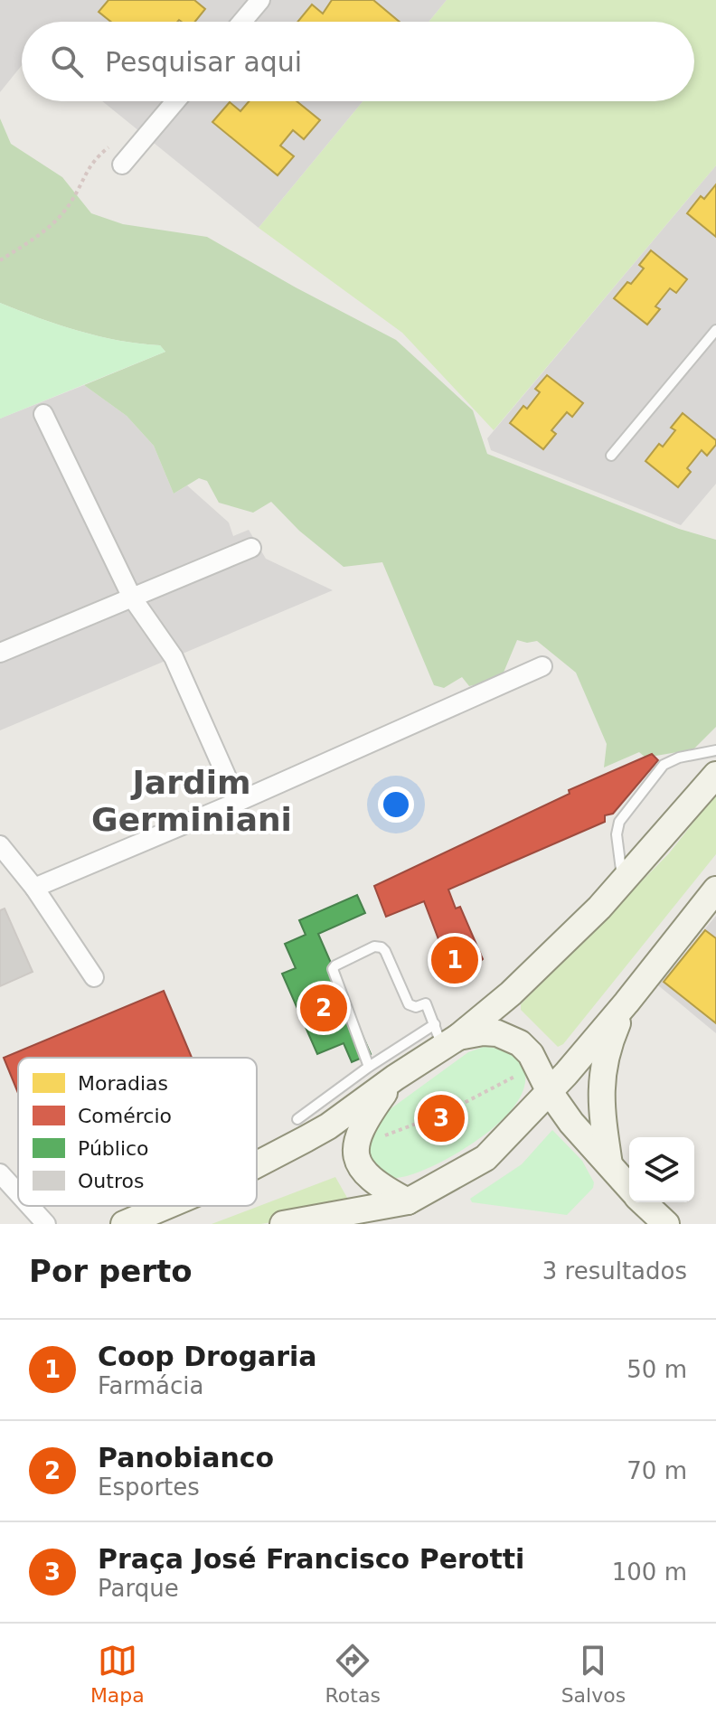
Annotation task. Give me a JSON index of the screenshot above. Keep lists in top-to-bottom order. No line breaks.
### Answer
{"districts":["Jardim Germiniani"],"legend":["Moradias","Comércio","Público","Outros"],"page":{"search":"Pesquisar aqui","pins":["1","2","3"],"heading":["Por perto","3 resultados"],"list":[{"mark":"1","name":"Coop Drogaria","note":"Farmácia","value":"50 m"},{"mark":"2","name":"Panobianco","note":"Esportes","value":"70 m"},{"mark":"3","name":"Praça José Francisco Perotti","note":"Parque","value":"100 m"}],"nav":["Mapa","Rotas","Salvos"]}}
